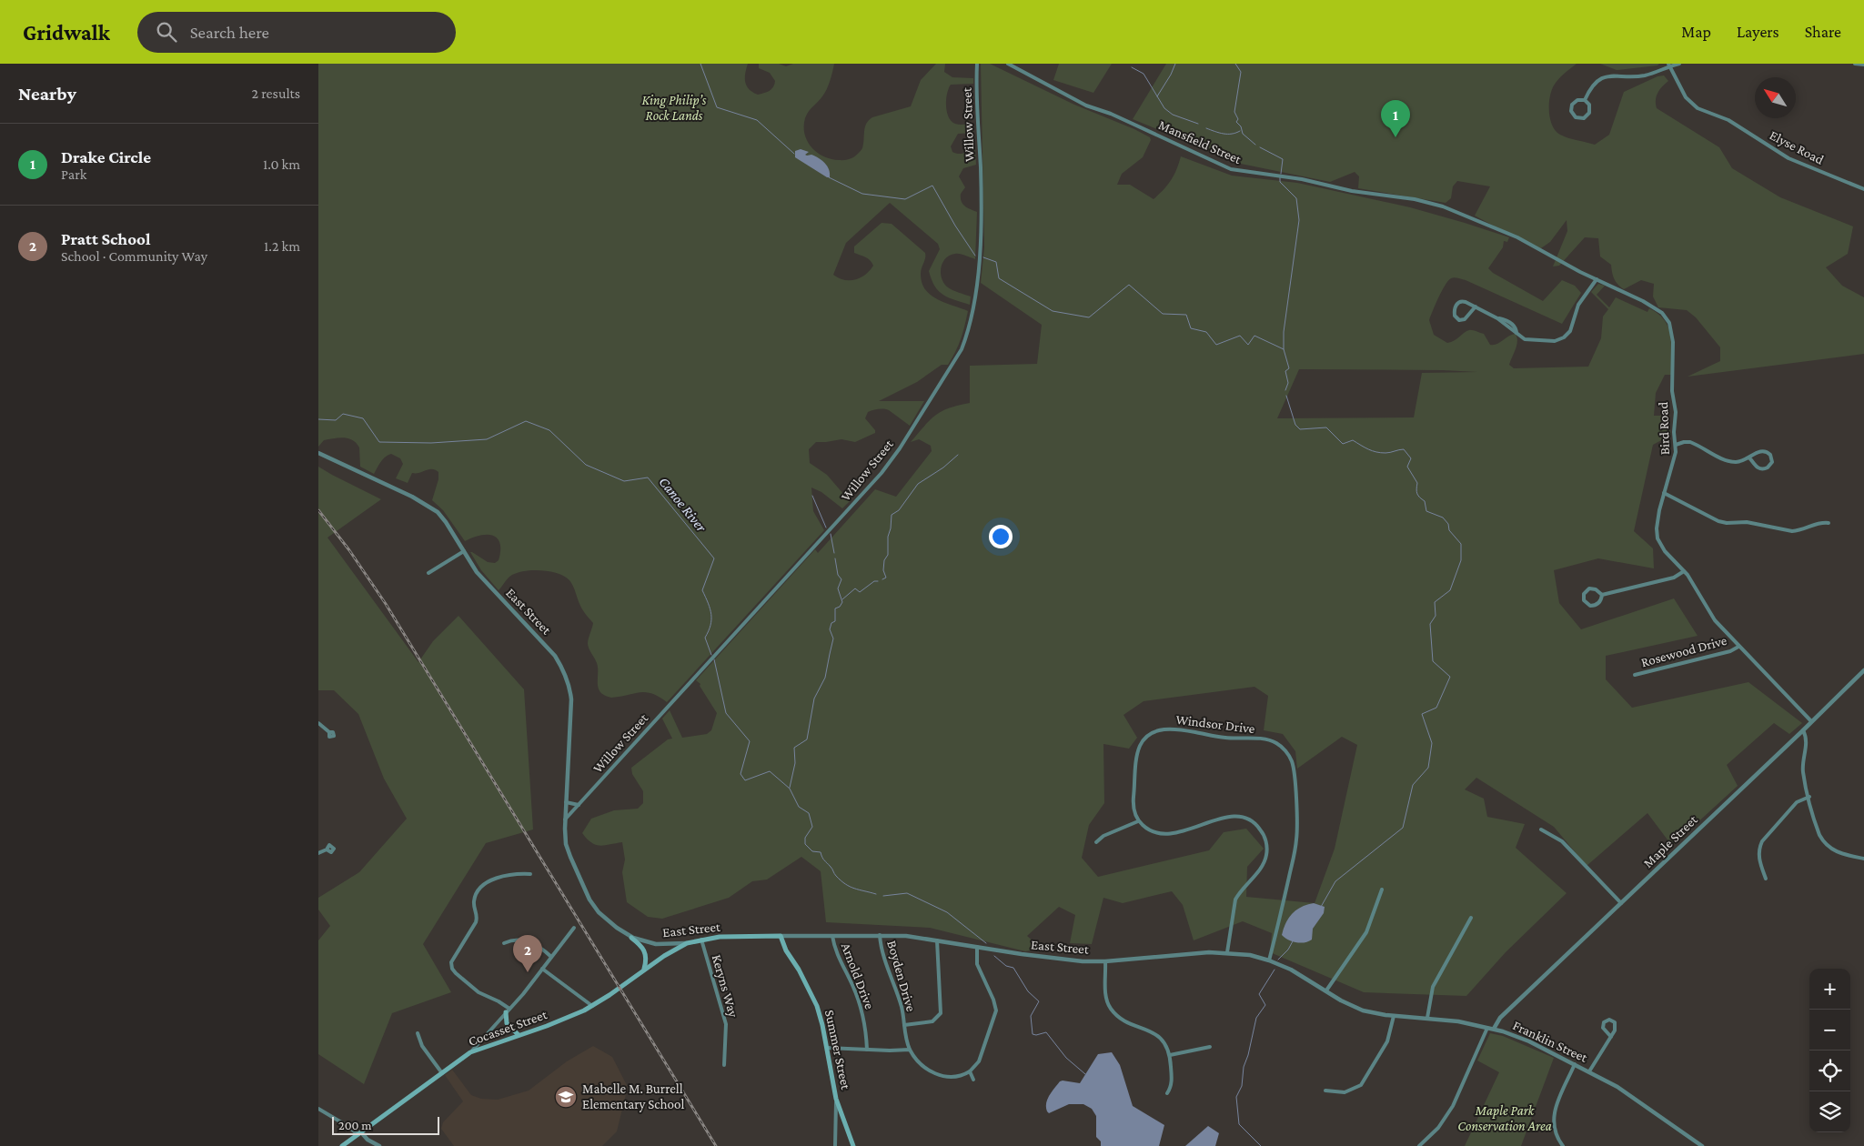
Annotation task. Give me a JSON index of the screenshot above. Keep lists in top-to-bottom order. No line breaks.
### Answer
{"streets":{"main road":["East Street","Cocasset Street","Summer Street"],"street":["Willow Street","Mansfield Street","Elyse Road","Bird Road","Rosewood Drive","Windsor Drive","Maple Street","Arnold Drive","Boyden Drive","Keryns Way","Franklin Street"]},"crossings":[["Willow Street","East Street"],["Mansfield Street","Bird Road"],["Bird Road","Rosewood Drive"],["Bird Road","Maple Street"],["East Street","Windsor Drive"],["East Street","Arnold Drive"],["East Street","Boyden Drive"],["East Street","Keryns Way"],["East Street","Cocasset Street"],["East Street","Franklin Street"],["East Street","Summer Street"],["Maple Street","Franklin Street"]],"water":["Canoe River"],"parks":["King Philip’s Rock Lands","Maple Park Conservation Area"],"places":{"school or university":["Mabelle M. Burrell Elementary School"]},"scale_bar":"200 m","north":"top left","page":{"header":"Gridwalk","search":"Search here","nav":["Map","Layers","Share"],"heading":["Nearby","2 results"],"pins":["1","2"],"list":[{"mark":"1","name":"Drake Circle","note":"Park","value":"1.0 km"},{"mark":"2","name":"Pratt School","note":"School · Community Way","value":"1.2 km"}],"map_buttons":["+","−"],"scale":"200 m"}}
